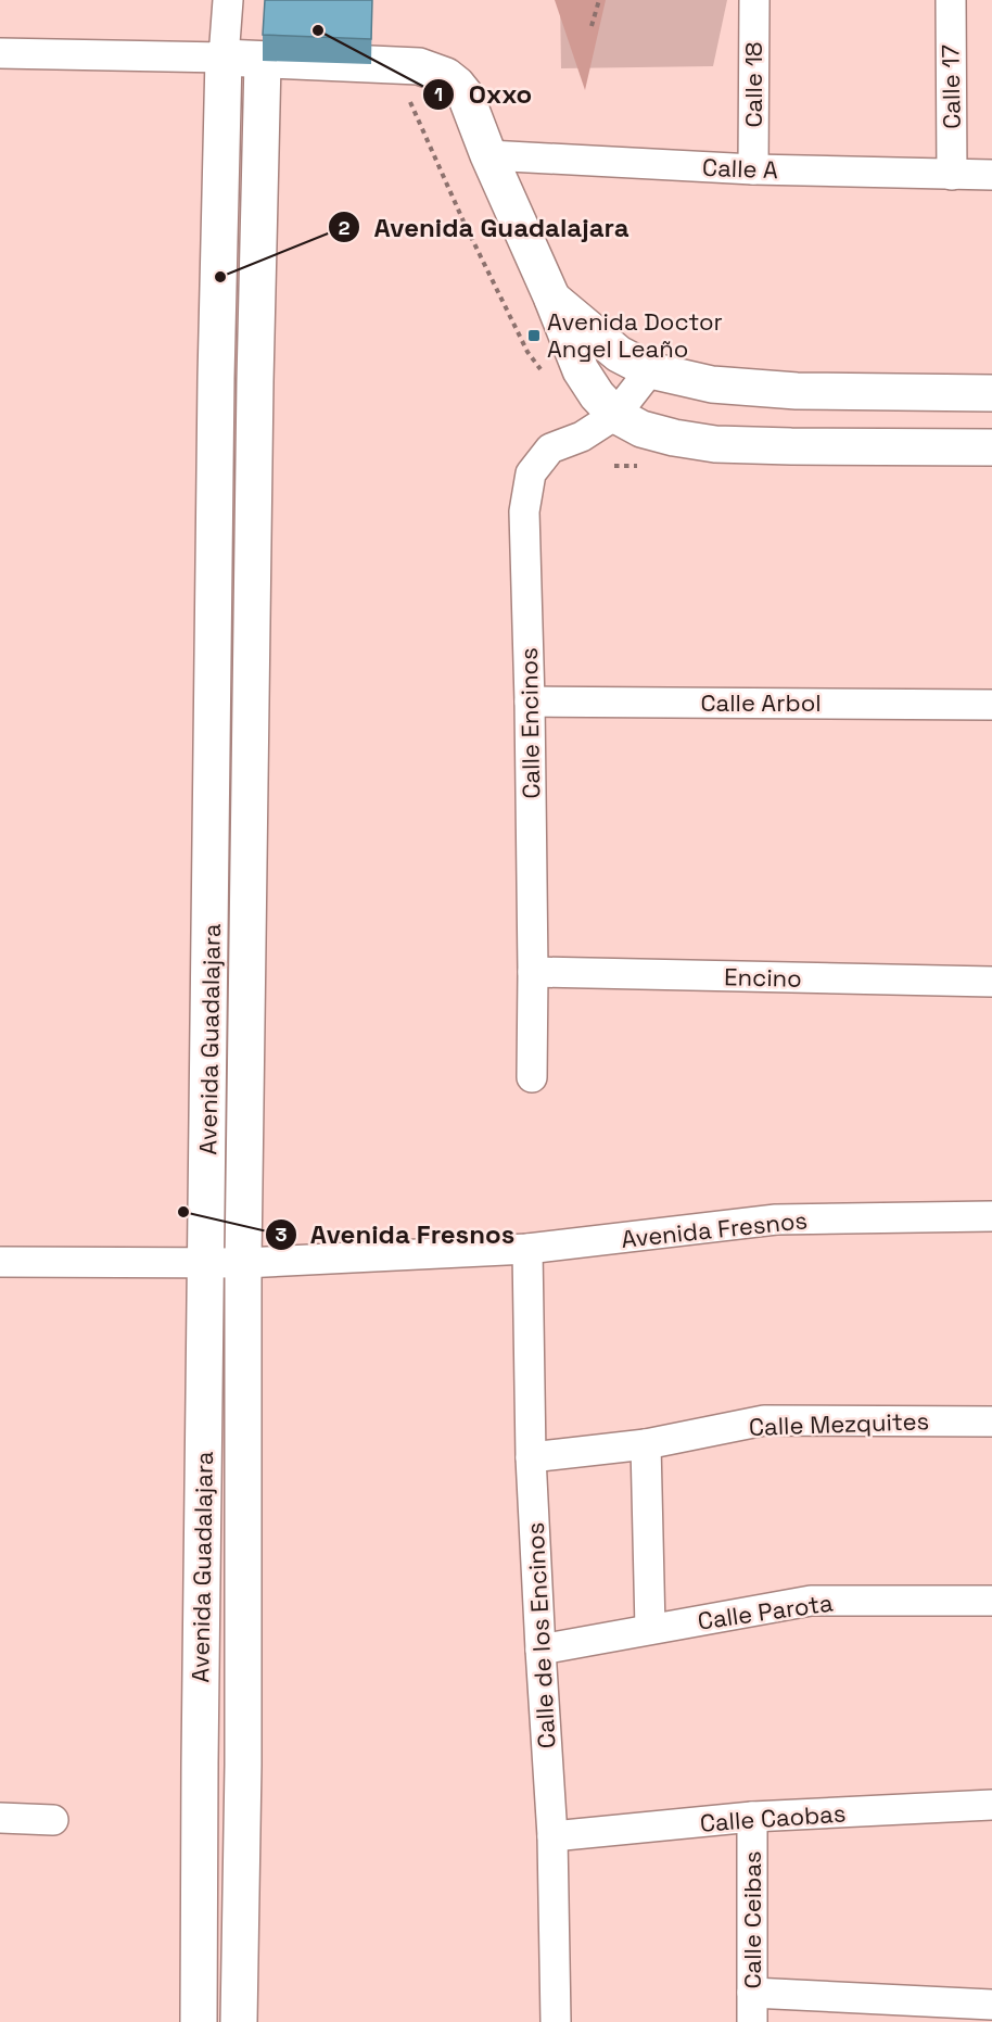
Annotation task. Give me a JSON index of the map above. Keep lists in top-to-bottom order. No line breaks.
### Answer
{"streets":{"street":["Calle 18","Calle 17","Calle A","Calle Arbol","Calle Encinos","Encino","Avenida Guadalajara","Avenida Fresnos","Calle Mezquites","Calle Parota","Calle de los Encinos","Calle Caobas","Calle Ceibas"]},"crossings":[["Calle 18","Calle A"],["Calle 17","Calle A"],["Calle Arbol","Calle Encinos"],["Calle Encinos","Encino"],["Avenida Guadalajara","Avenida Fresnos"],["Avenida Fresnos","Calle de los Encinos"],["Calle Mezquites","Calle de los Encinos"],["Calle Parota","Calle de los Encinos"],["Calle de los Encinos","Calle Caobas"],["Calle Caobas","Calle Ceibas"]],"places":{"other":["Oxxo","Avenida Guadalajara","Avenida Fresnos"],"transit":["Avenida Doctor Angel Leaño"]}}
